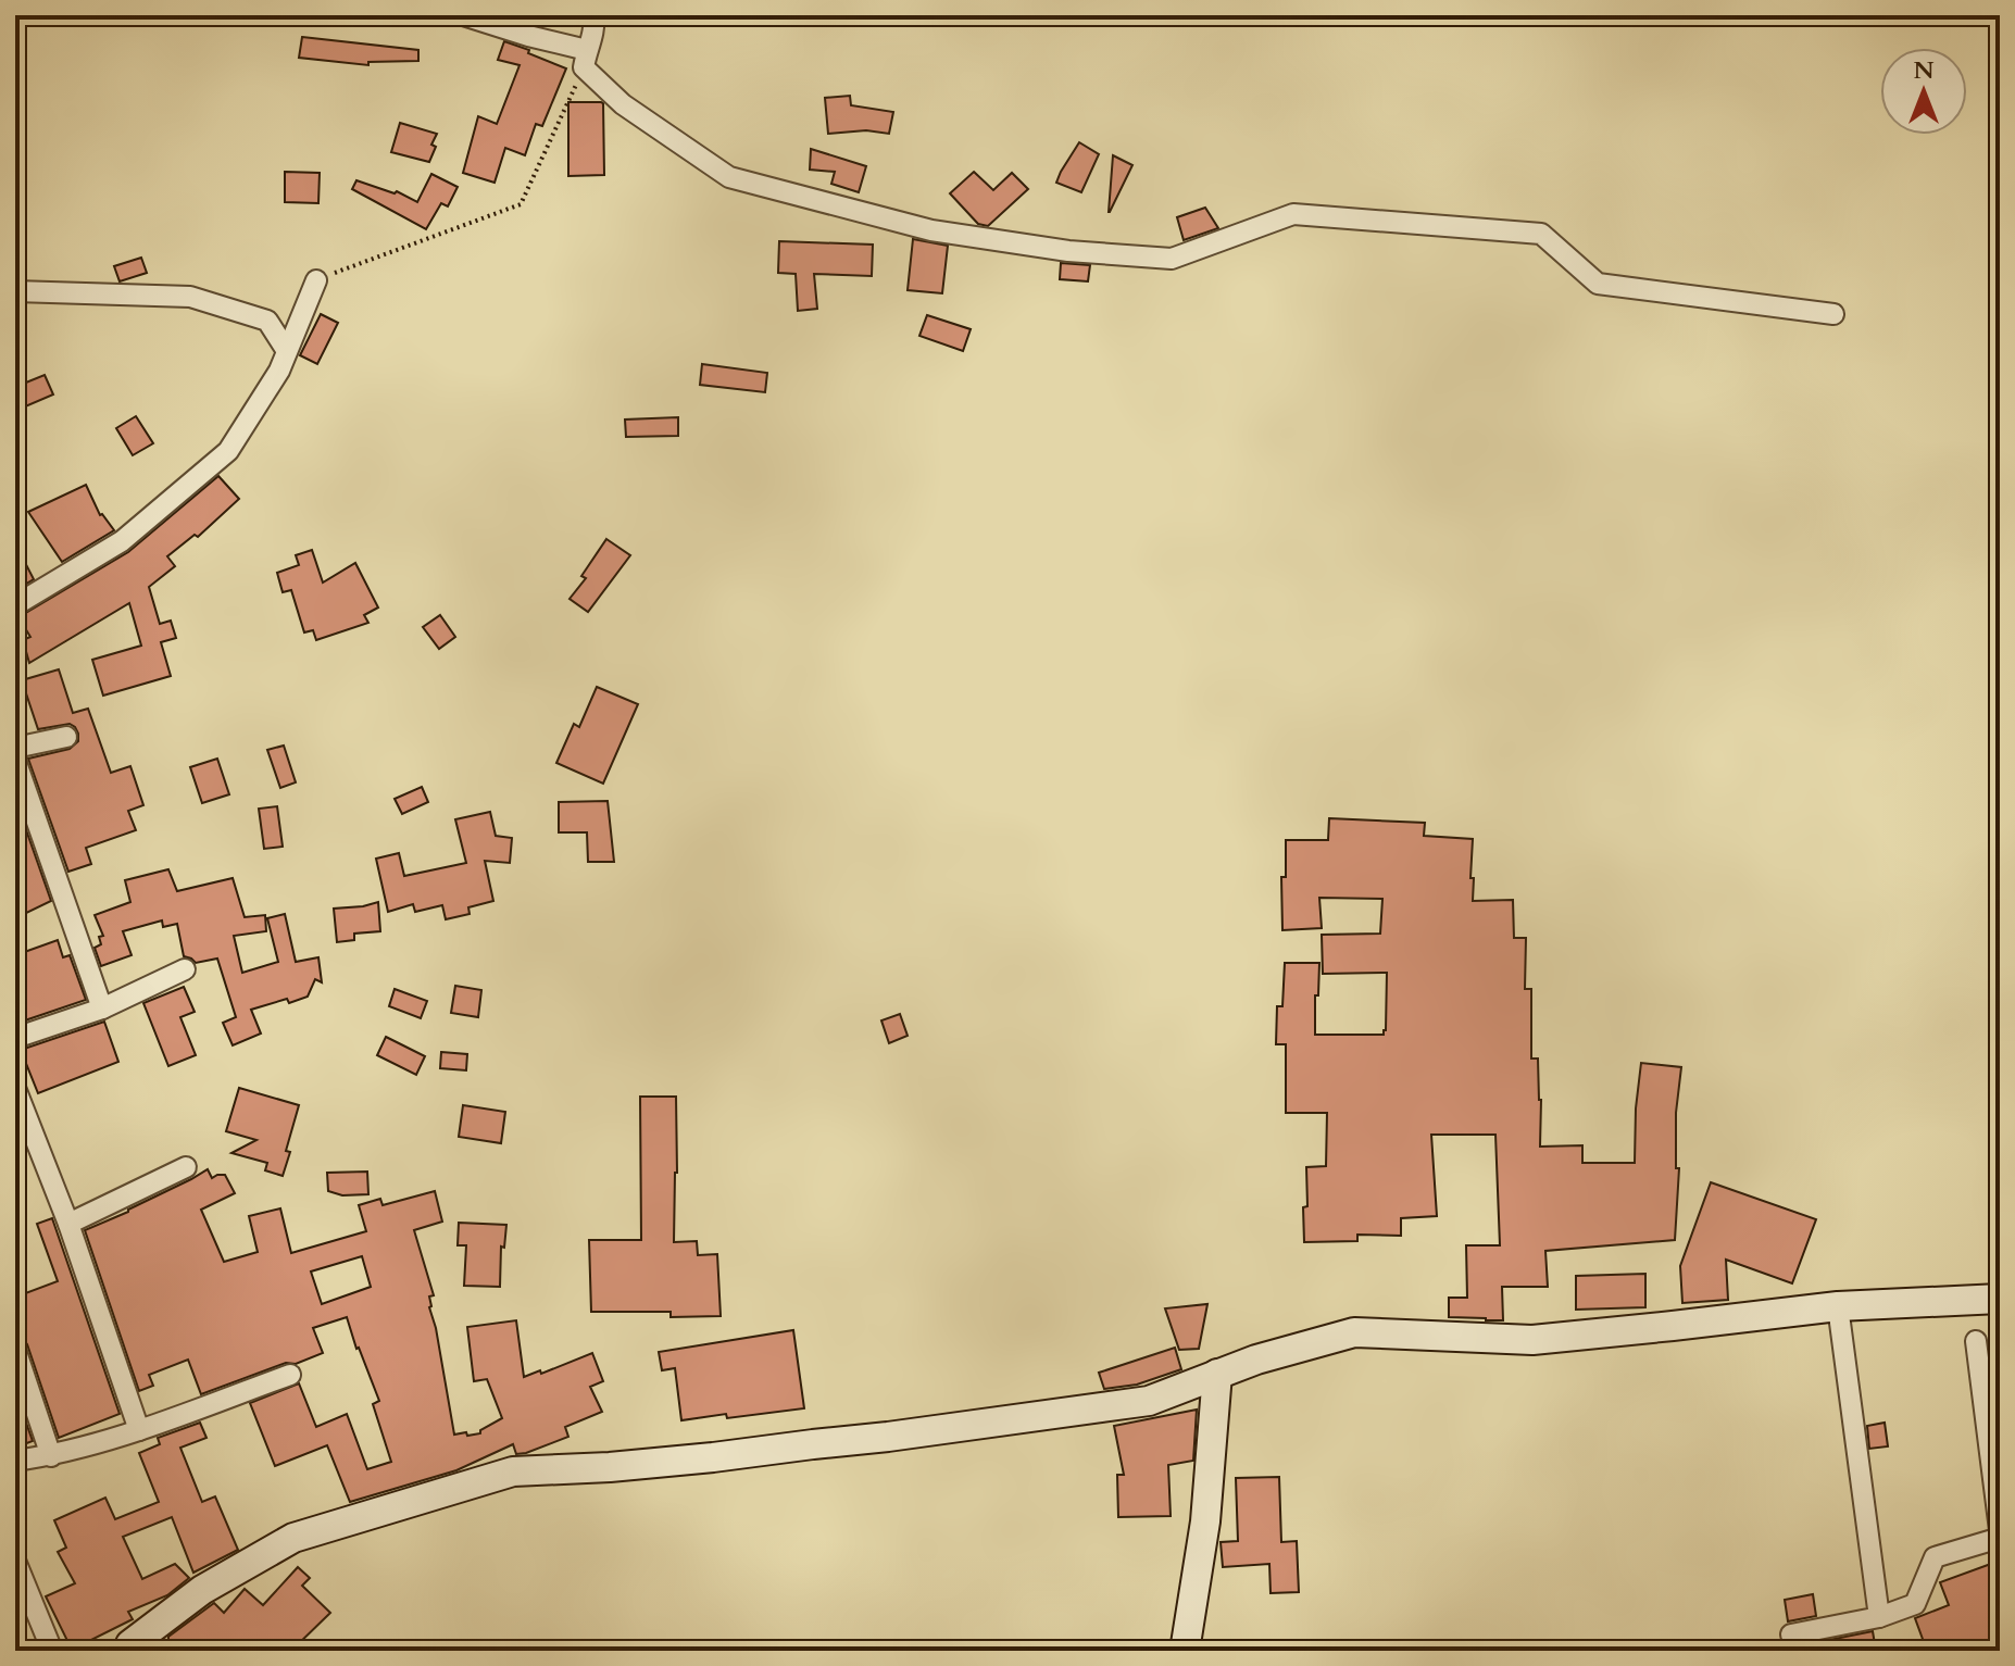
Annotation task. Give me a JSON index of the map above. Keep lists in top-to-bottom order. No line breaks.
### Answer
{"north":"top"}
